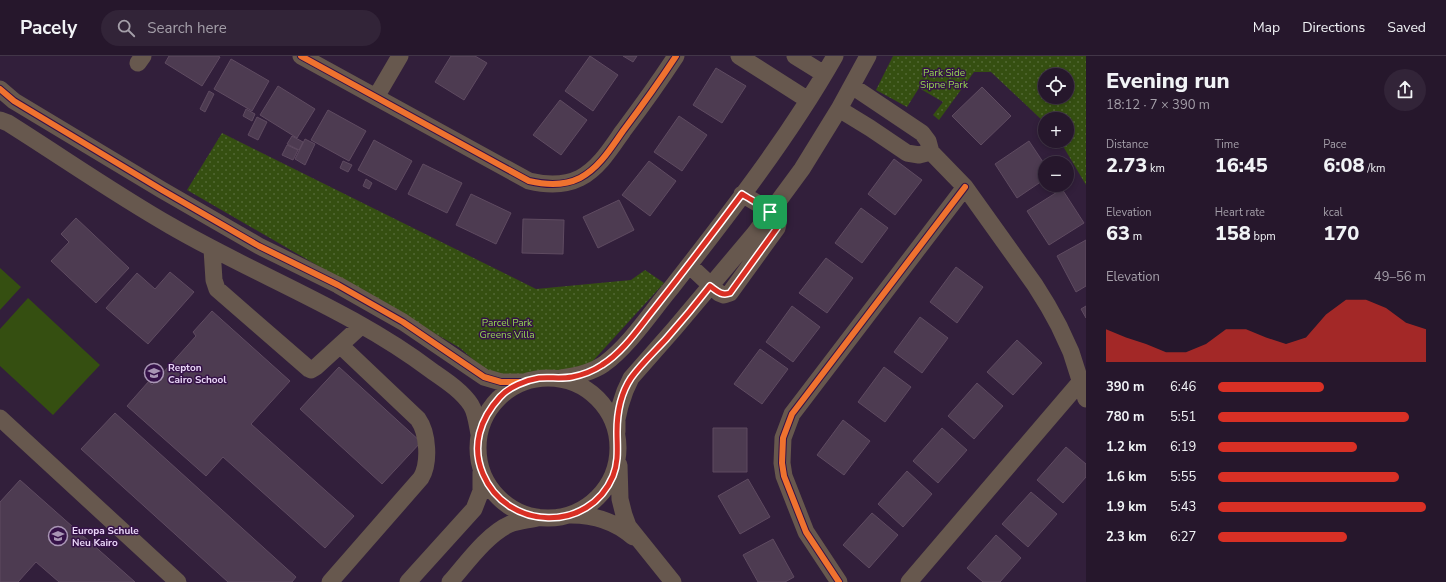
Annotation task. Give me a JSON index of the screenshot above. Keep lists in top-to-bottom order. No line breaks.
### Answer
{"parks":["Park Side Sipne Park","Parcel Park Greens Villa"],"places":{"school or university":["Repton Cairo School","Europa Schule Neu Kairo"]},"page":{"header":"Pacely","search":"Search here","nav":["Map","Directions","Saved"],"heading":["Evening run","18:12 · 7 × 390 m"],"map_buttons":["+","−"],"stats":[["Distance","2.73 km"],["Time","16:45"],["Pace","6:08 /km"],["Elevation","63 m"],["Heart rate","158 bpm"],["kcal","170"]],"chart":["Elevation","49–56 m"],"list":[{"name":"390 m","note":"6:46"},{"name":"780 m","note":"5:51"},{"name":"1.2 km","note":"6:19"},{"name":"1.6 km","note":"5:55"},{"name":"1.9 km","note":"5:43"},{"name":"2.3 km","note":"6:27"}]}}
